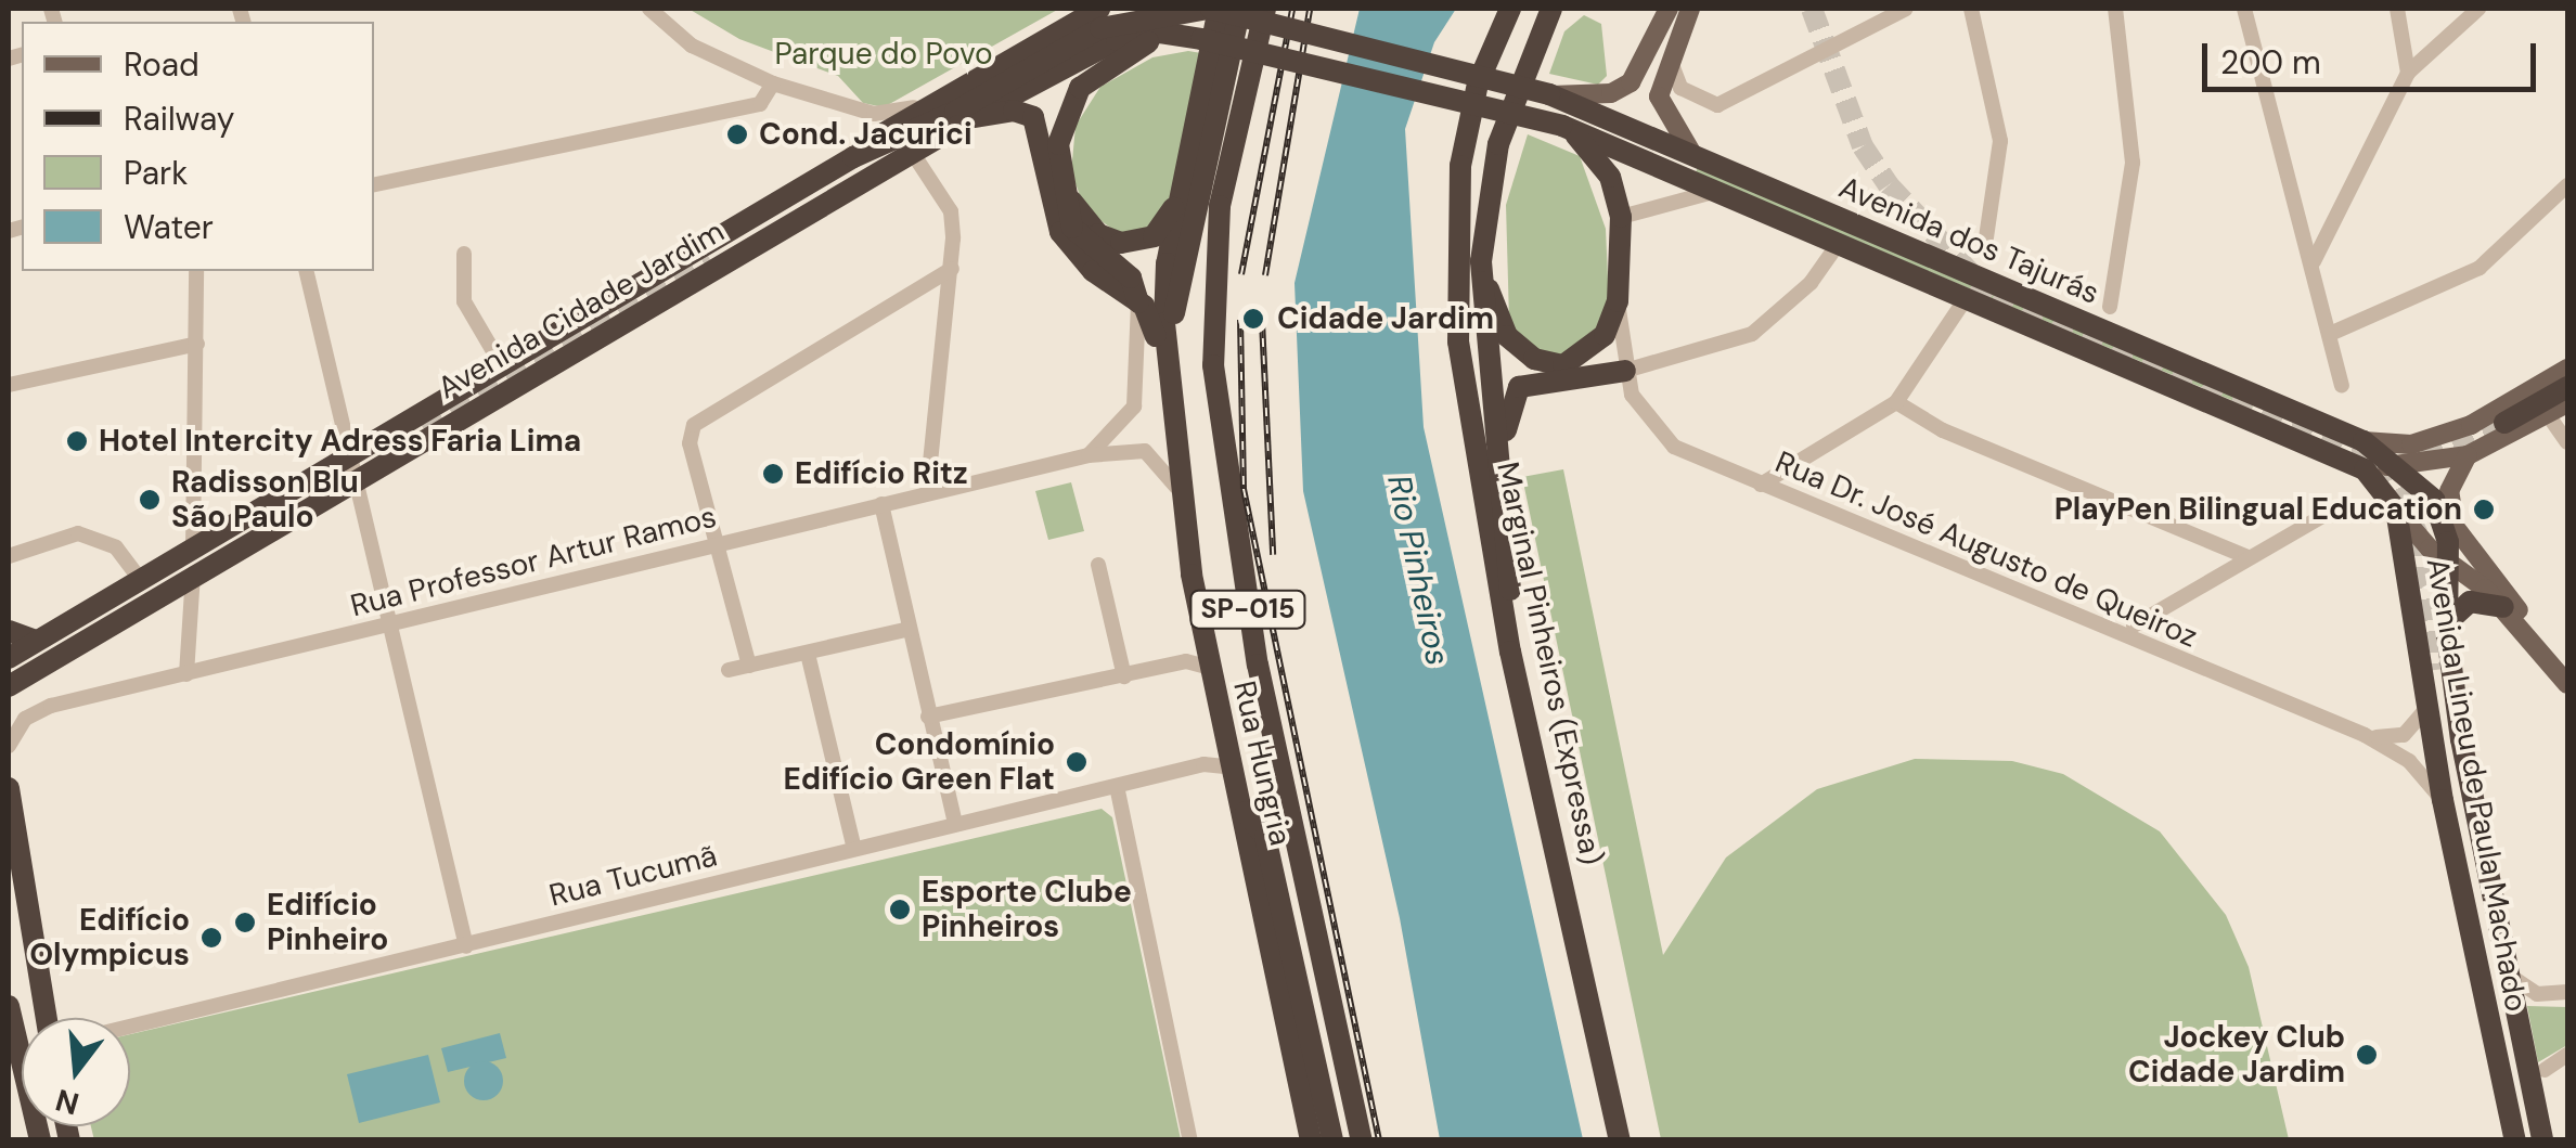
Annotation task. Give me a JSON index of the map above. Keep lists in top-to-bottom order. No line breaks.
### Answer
{"streets":{"highway":["Avenida dos Tajurás","Avenida Cidade Jardim","SP-015","Marginal Pinheiros (Expressa)","Rua Hungria","Avenida Lineu de Paula Machado"],"street":["Rua Dr. José Augusto de Queiroz","Rua Professor Artur Ramos","Rua Tucumã"]},"crossings":[["Avenida dos Tajurás","Avenida Cidade Jardim"],["Rua Dr. José Augusto de Queiroz","Avenida Lineu de Paula Machado"],["Rua Professor Artur Ramos","Rua Hungria"],["Rua Hungria","Rua Tucumã"]],"water":["Rio Pinheiros"],"parks":["Parque do Povo"],"places":["Cond. Jacurici","Cidade Jardim","Hotel Intercity Adress Faria Lima","Edifício Ritz","Radisson Blu São Paulo","PlayPen Bilingual Education","Condomínio Edifício Green Flat","Esporte Clube Pinheiros","Edifício Pinheiro","Edifício Olympicus","Jockey Club Cidade Jardim"],"legend":["Road","Railway","Park","Water"],"scale_bar":"200 m","north":"bottom"}
